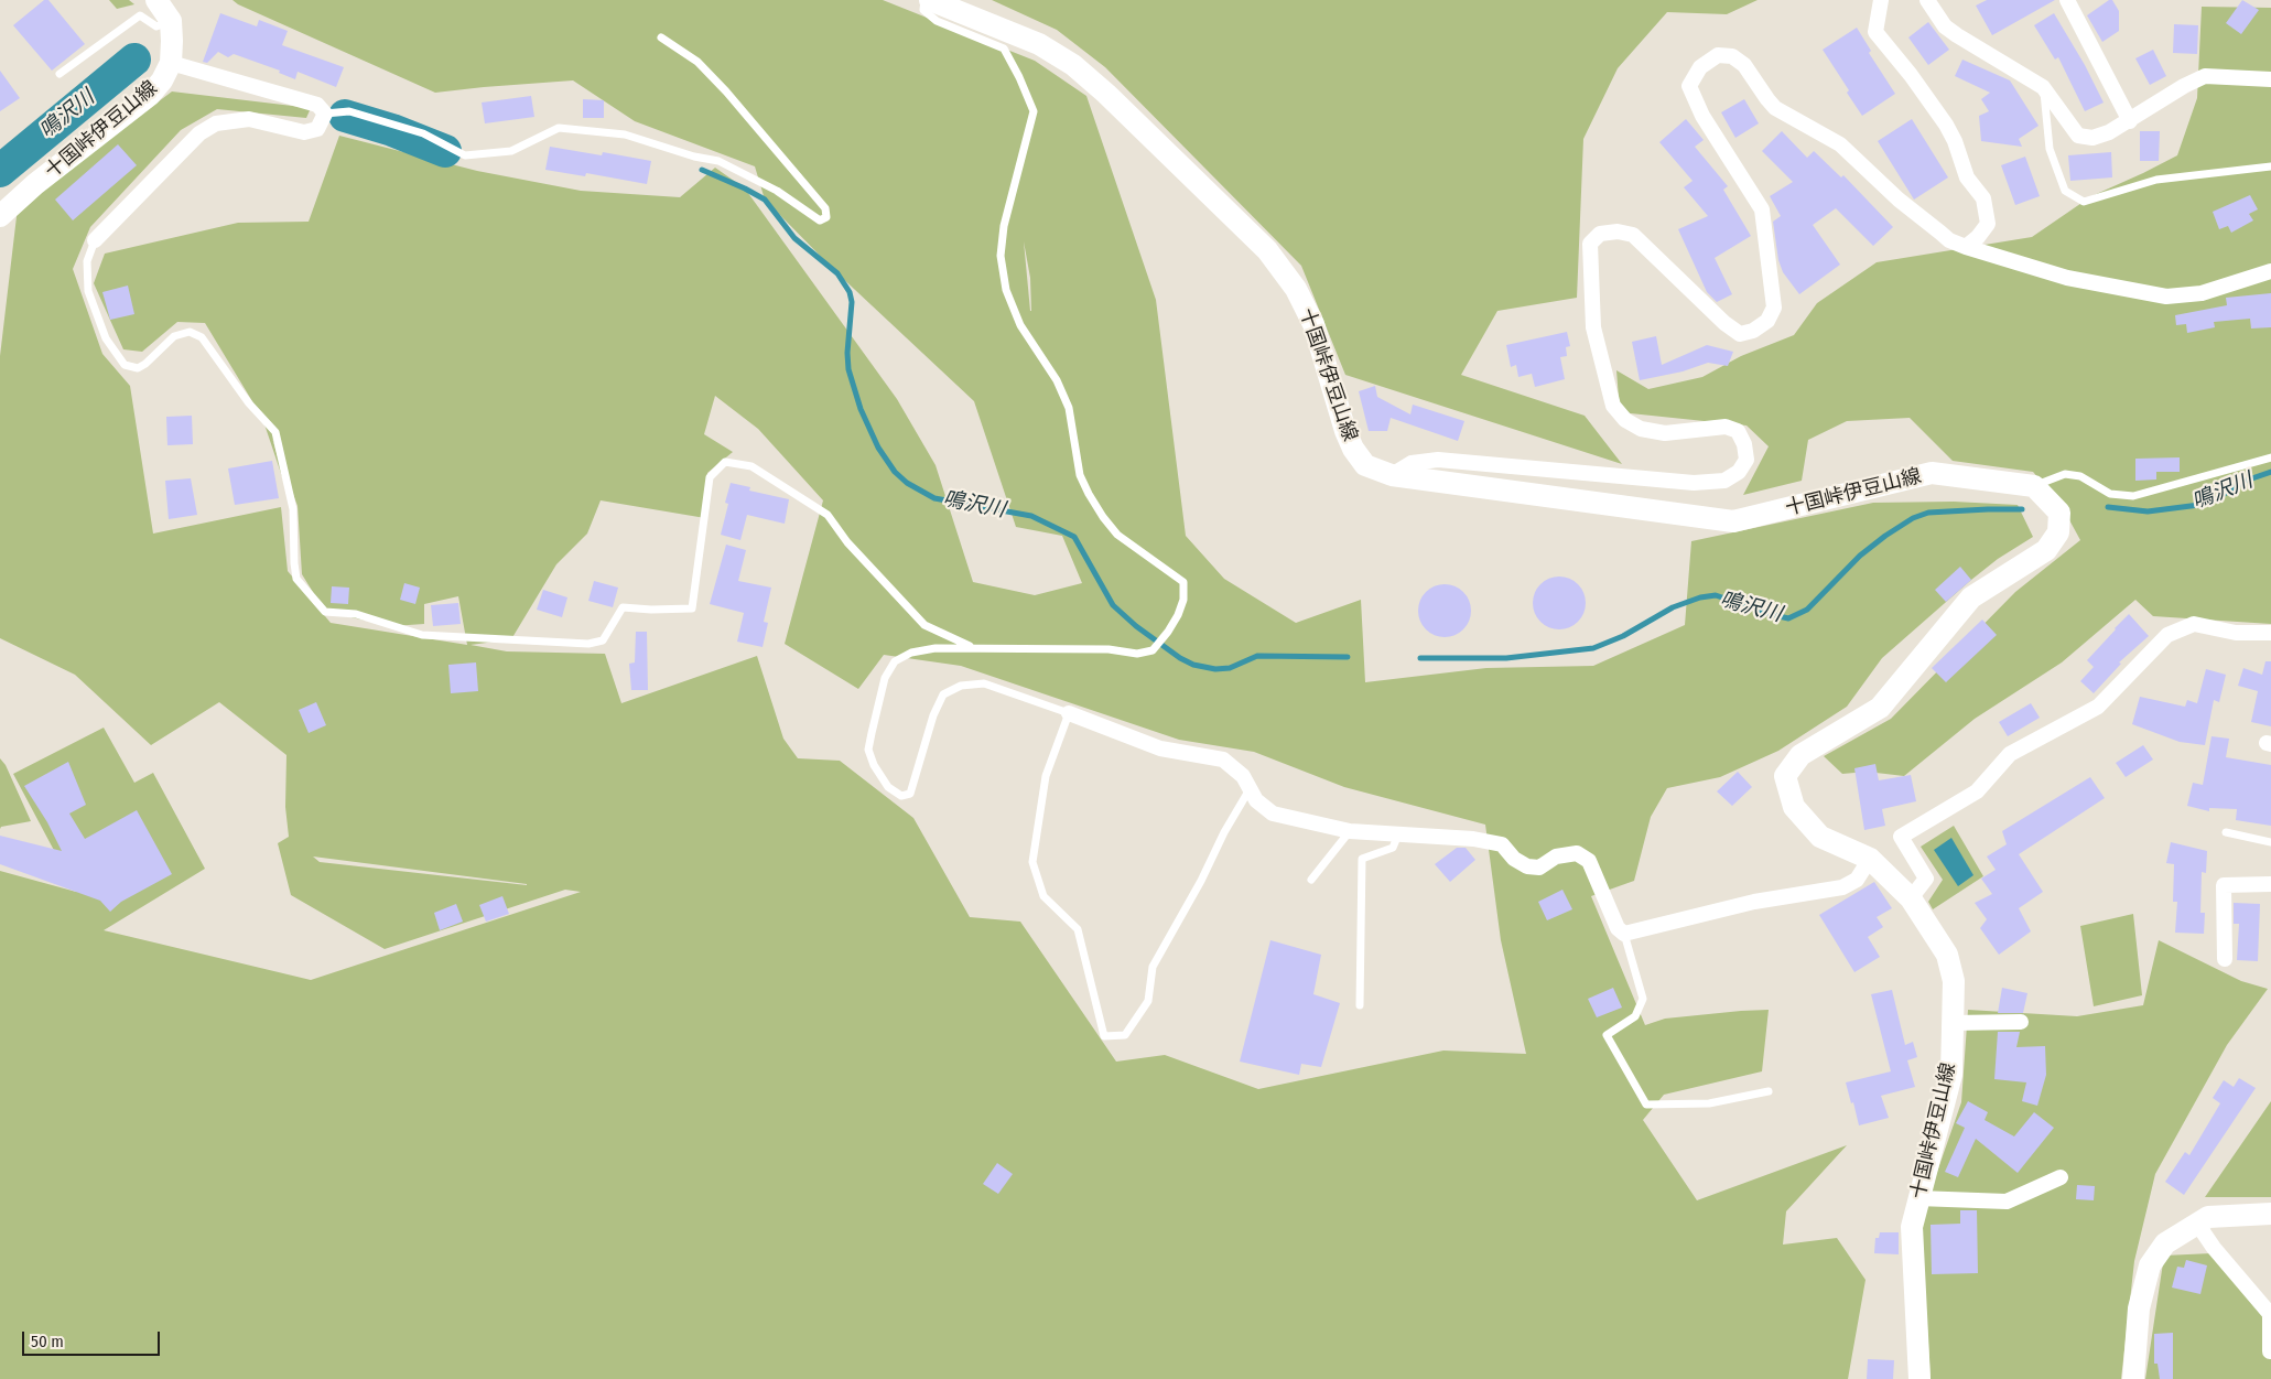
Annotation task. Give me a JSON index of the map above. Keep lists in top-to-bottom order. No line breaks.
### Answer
{"streets":{"main road":["十国峠伊豆山線"]},"water":["鳴沢川"],"scale_bar":"50 m"}
